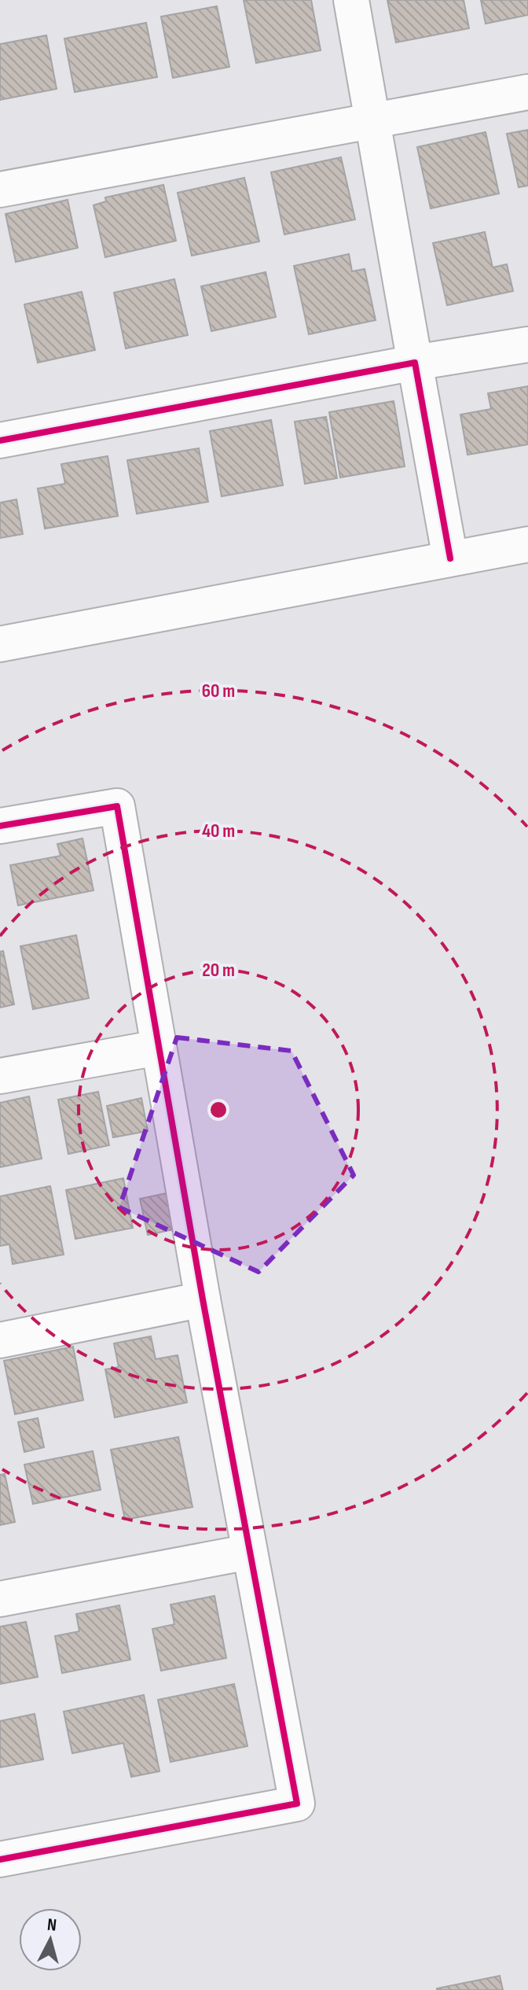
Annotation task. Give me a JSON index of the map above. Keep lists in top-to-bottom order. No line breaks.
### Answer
{"north":"top","rings":["60 m","40 m","20 m"]}
